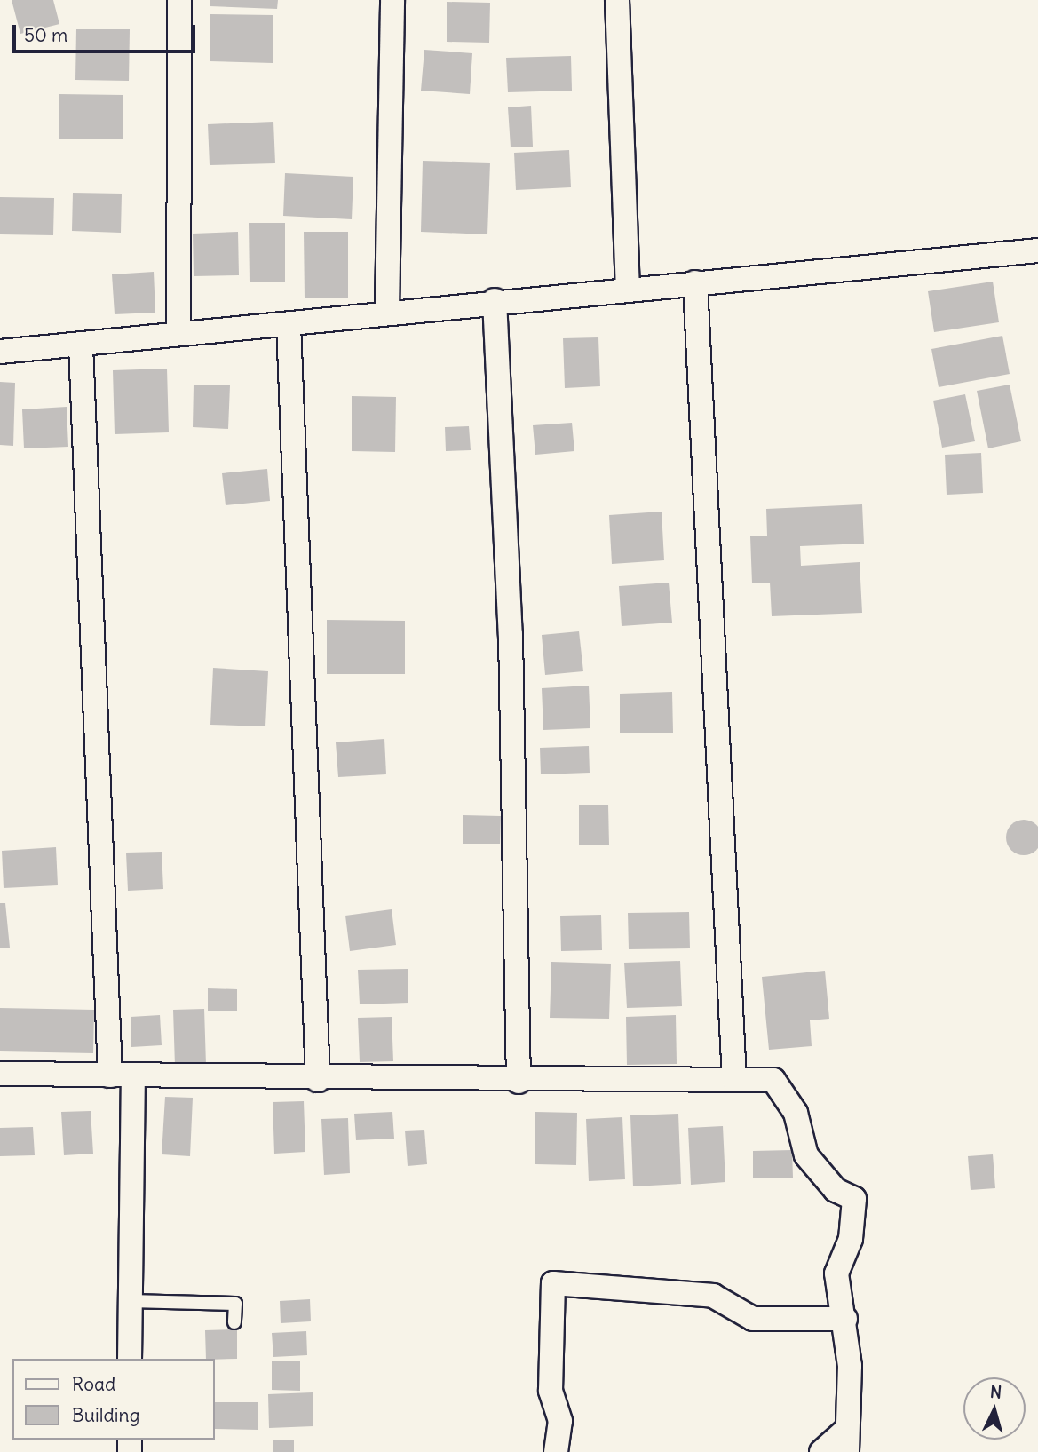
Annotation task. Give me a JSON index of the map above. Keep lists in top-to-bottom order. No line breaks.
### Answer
{"legend":["Road","Building"],"scale_bar":"50 m","north":"top"}
